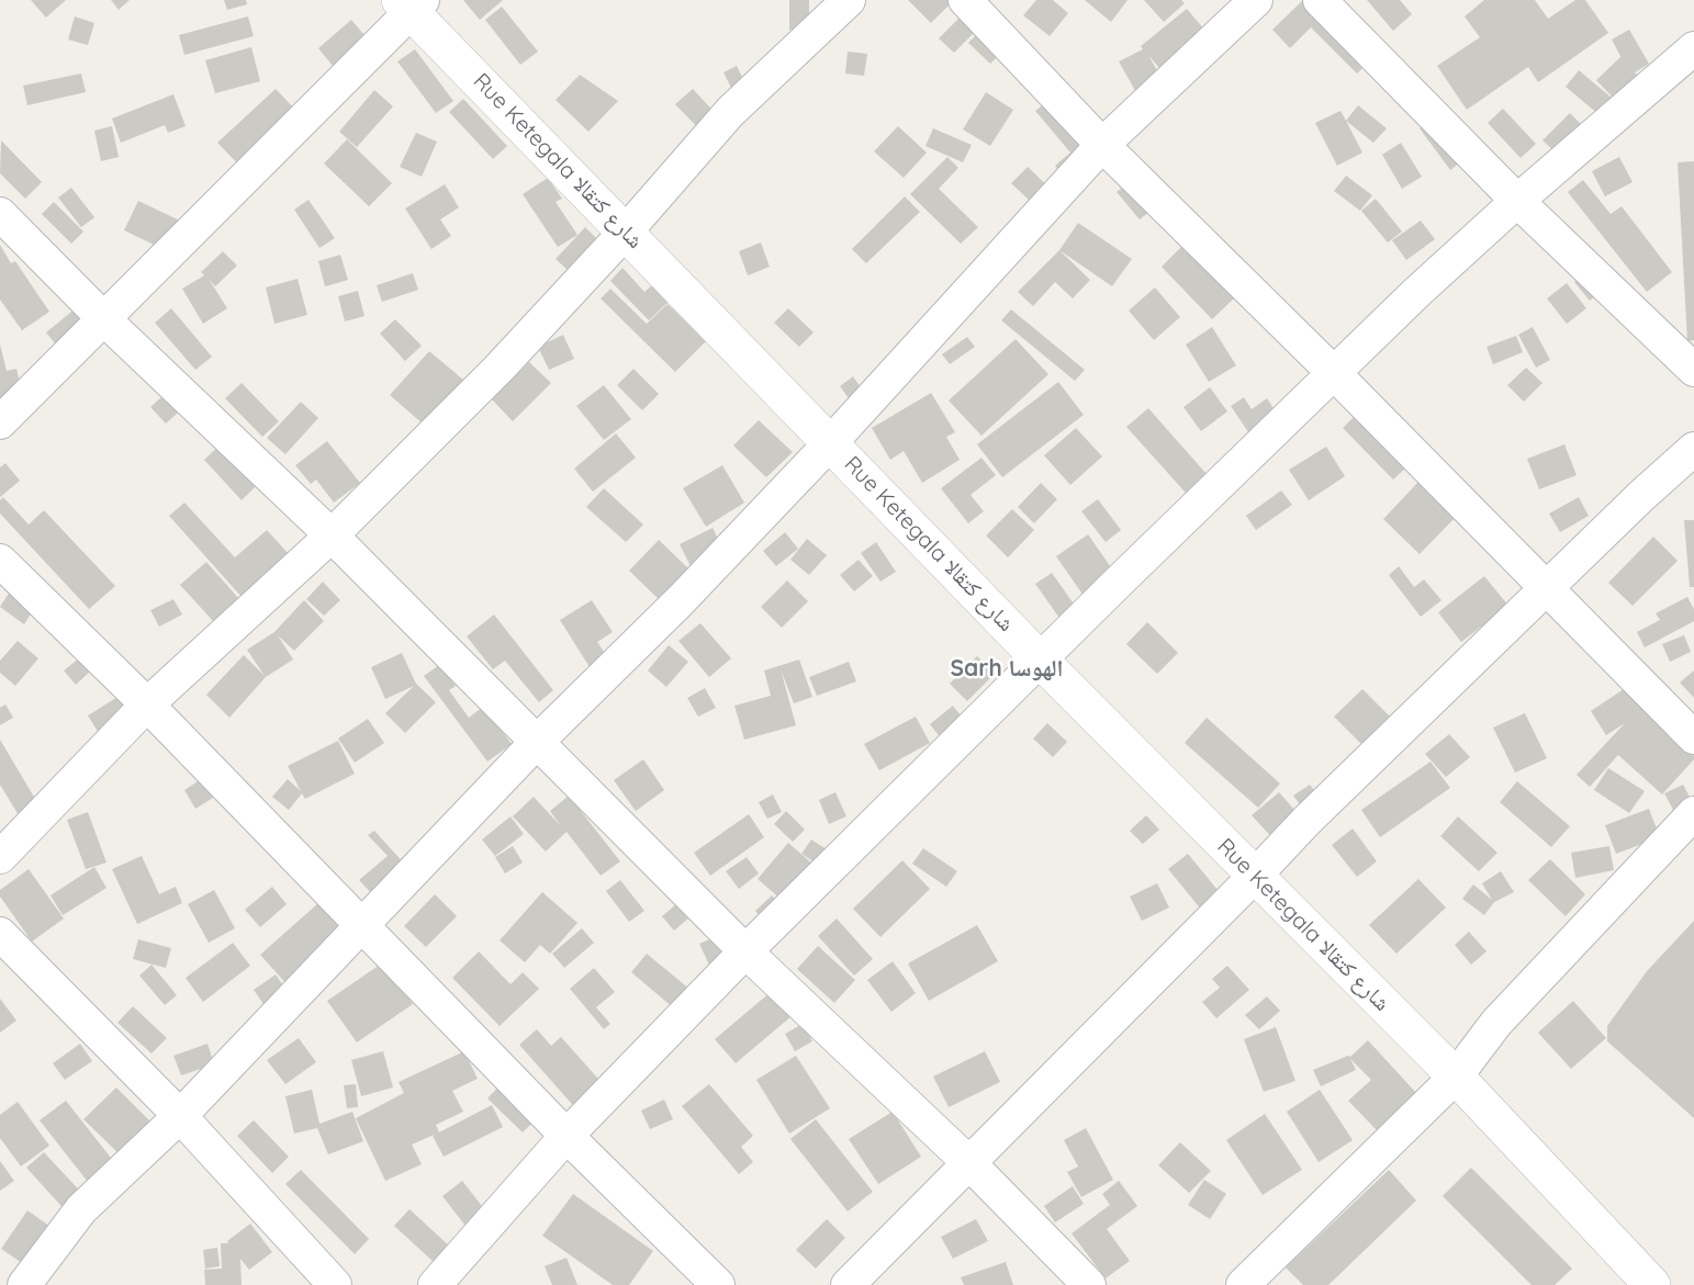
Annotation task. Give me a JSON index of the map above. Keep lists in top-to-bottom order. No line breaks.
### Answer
{"streets":{"street":["Rue Ketegala شارع كتقالا"]},"districts":["Sarh الهوسا"]}
